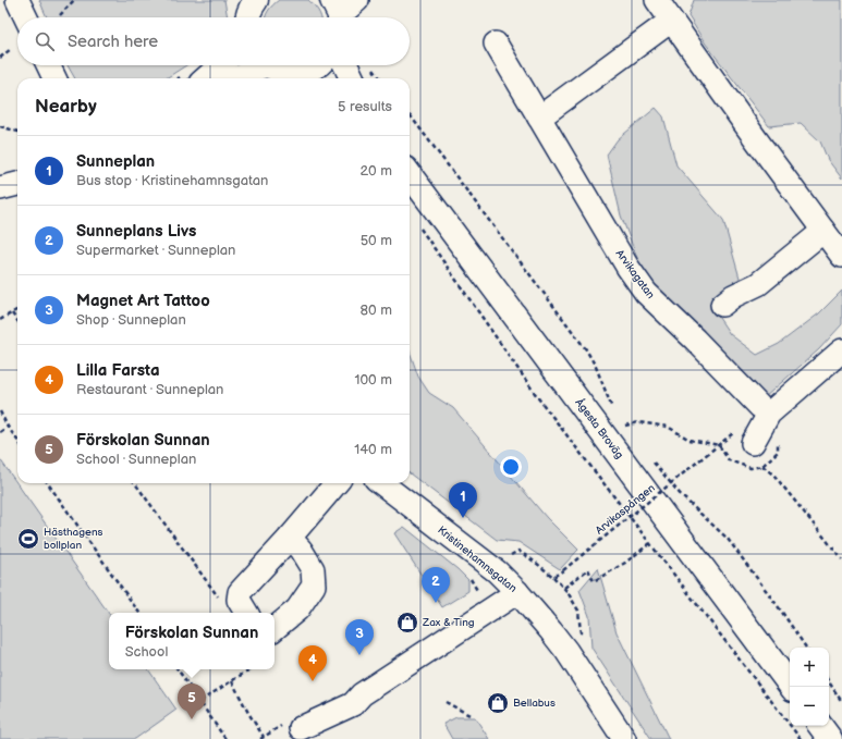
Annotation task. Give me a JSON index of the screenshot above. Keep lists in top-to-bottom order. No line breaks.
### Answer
{"streets":{"main road":["Ågesta Broväg"],"street":["Arvikagatan","Kristinehamnsgatan"],"path":["Arvikaspången"]},"places":{"sports":["Hästhagens bollplan"],"shop":["Zax & Ting","Bellabus"]},"page":{"search":"Search here","heading":["Nearby","5 results"],"list":[{"mark":"1","name":"Sunneplan","note":"Bus stop · Kristinehamnsgatan","value":"20 m"},{"mark":"2","name":"Sunneplans Livs","note":"Supermarket · Sunneplan","value":"50 m"},{"mark":"3","name":"Magnet Art Tattoo","note":"Shop · Sunneplan","value":"80 m"},{"mark":"4","name":"Lilla Farsta","note":"Restaurant · Sunneplan","value":"100 m"},{"mark":"5","name":"Förskolan Sunnan","note":"School · Sunneplan","value":"140 m"}],"pins":["1","2","3","4","5"],"popup":["Förskolan Sunnan","School"],"map_buttons":["+","−"]}}
